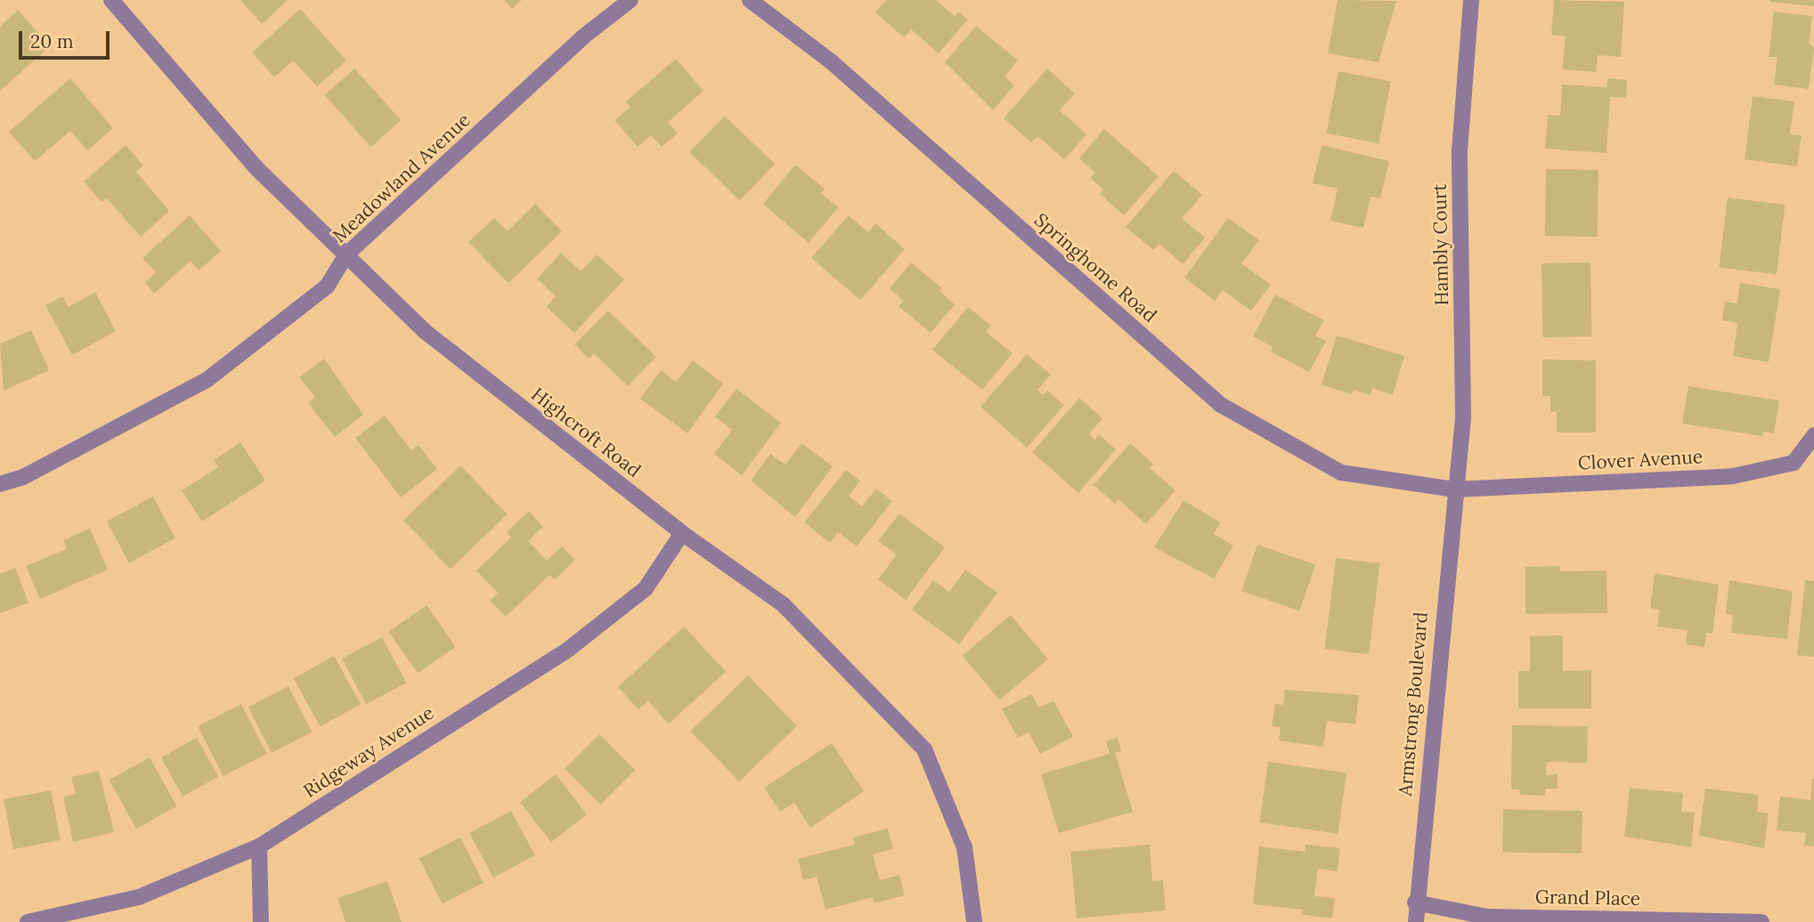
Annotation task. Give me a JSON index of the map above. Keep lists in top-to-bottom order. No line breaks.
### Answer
{"streets":{"street":["Meadowland Avenue","Hambly Court","Springhome Road","Highcroft Road","Clover Avenue","Armstrong Boulevard","Ridgeway Avenue","Grand Place"]},"crossings":[["Meadowland Avenue","Highcroft Road"],["Hambly Court","Springhome Road"],["Hambly Court","Clover Avenue"],["Hambly Court","Armstrong Boulevard"],["Springhome Road","Clover Avenue"],["Springhome Road","Armstrong Boulevard"],["Highcroft Road","Ridgeway Avenue"],["Clover Avenue","Armstrong Boulevard"],["Armstrong Boulevard","Grand Place"]],"scale_bar":"20 m"}
